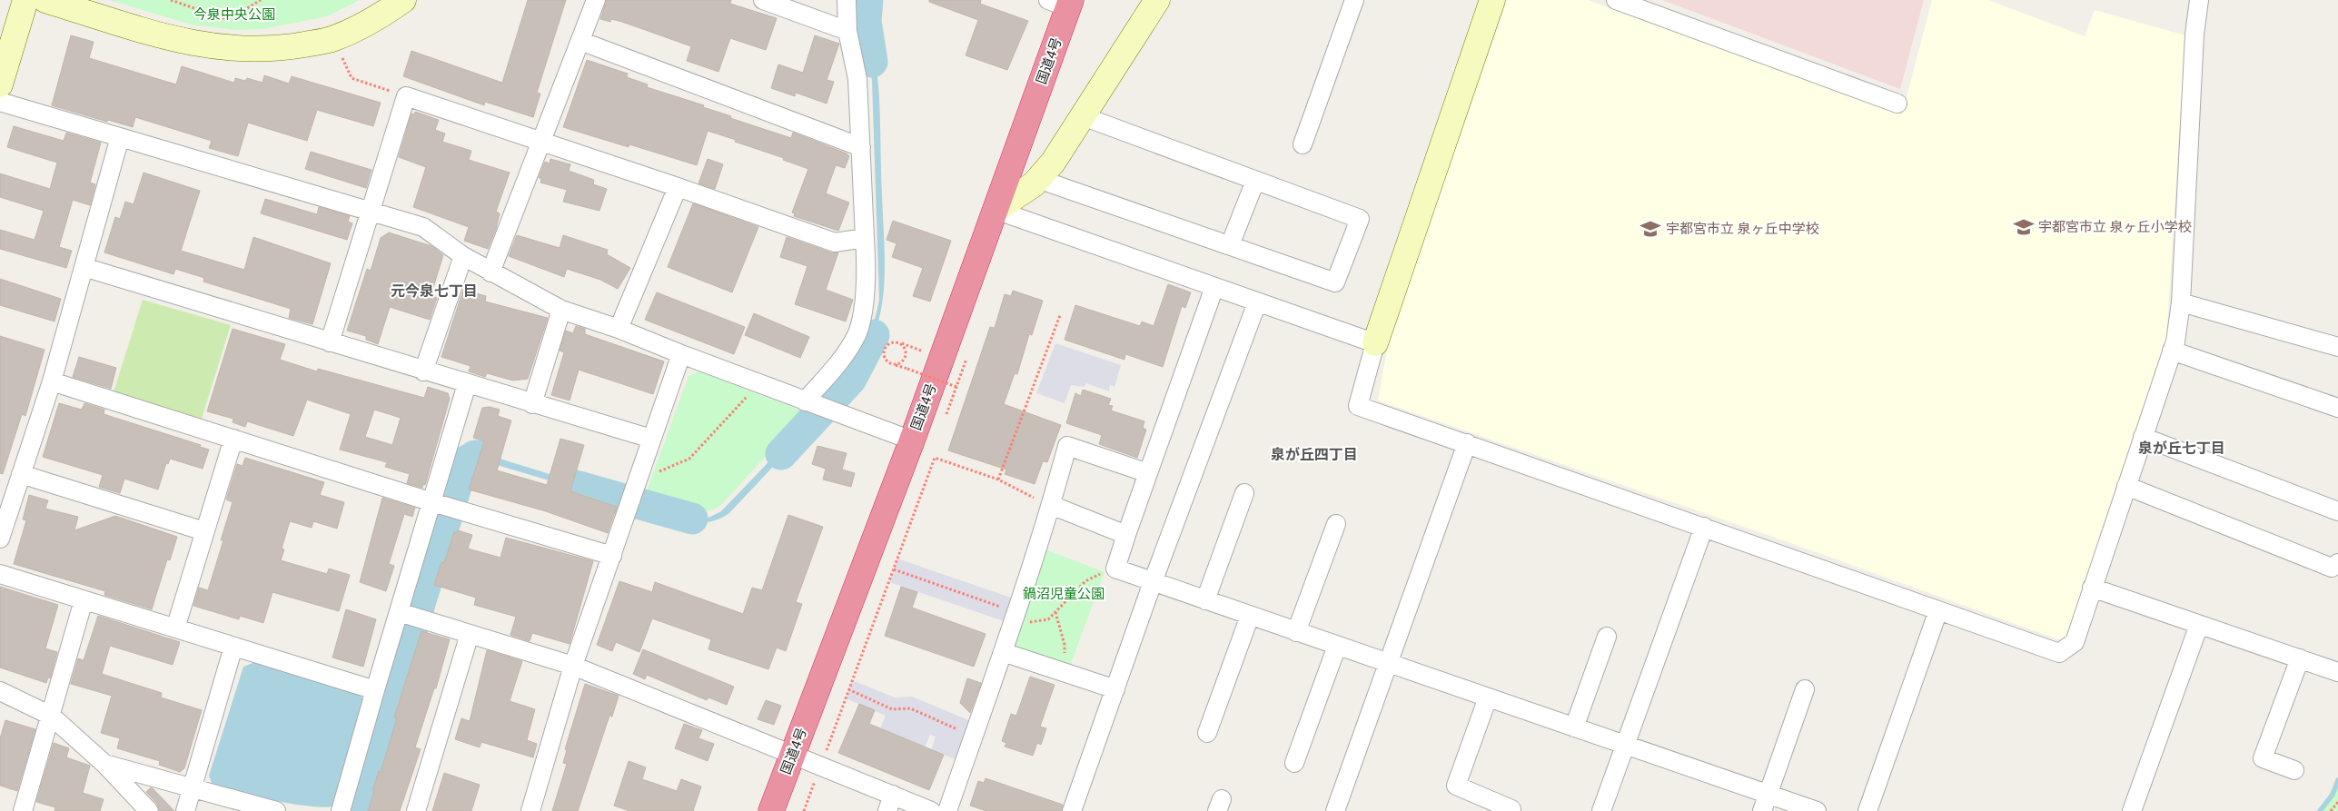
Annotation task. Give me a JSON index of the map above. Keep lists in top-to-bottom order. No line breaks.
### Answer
{"streets":{"highway":["国道4号"]},"districts":["元今泉七丁目","泉が丘七丁目","泉が丘四丁目"],"parks":["今泉中央公園","鍋沼児童公園"],"places":{"school or university":["宇都宮市立 泉ヶ丘小学校","宇都宮市立 泉ヶ丘中学校"]}}
